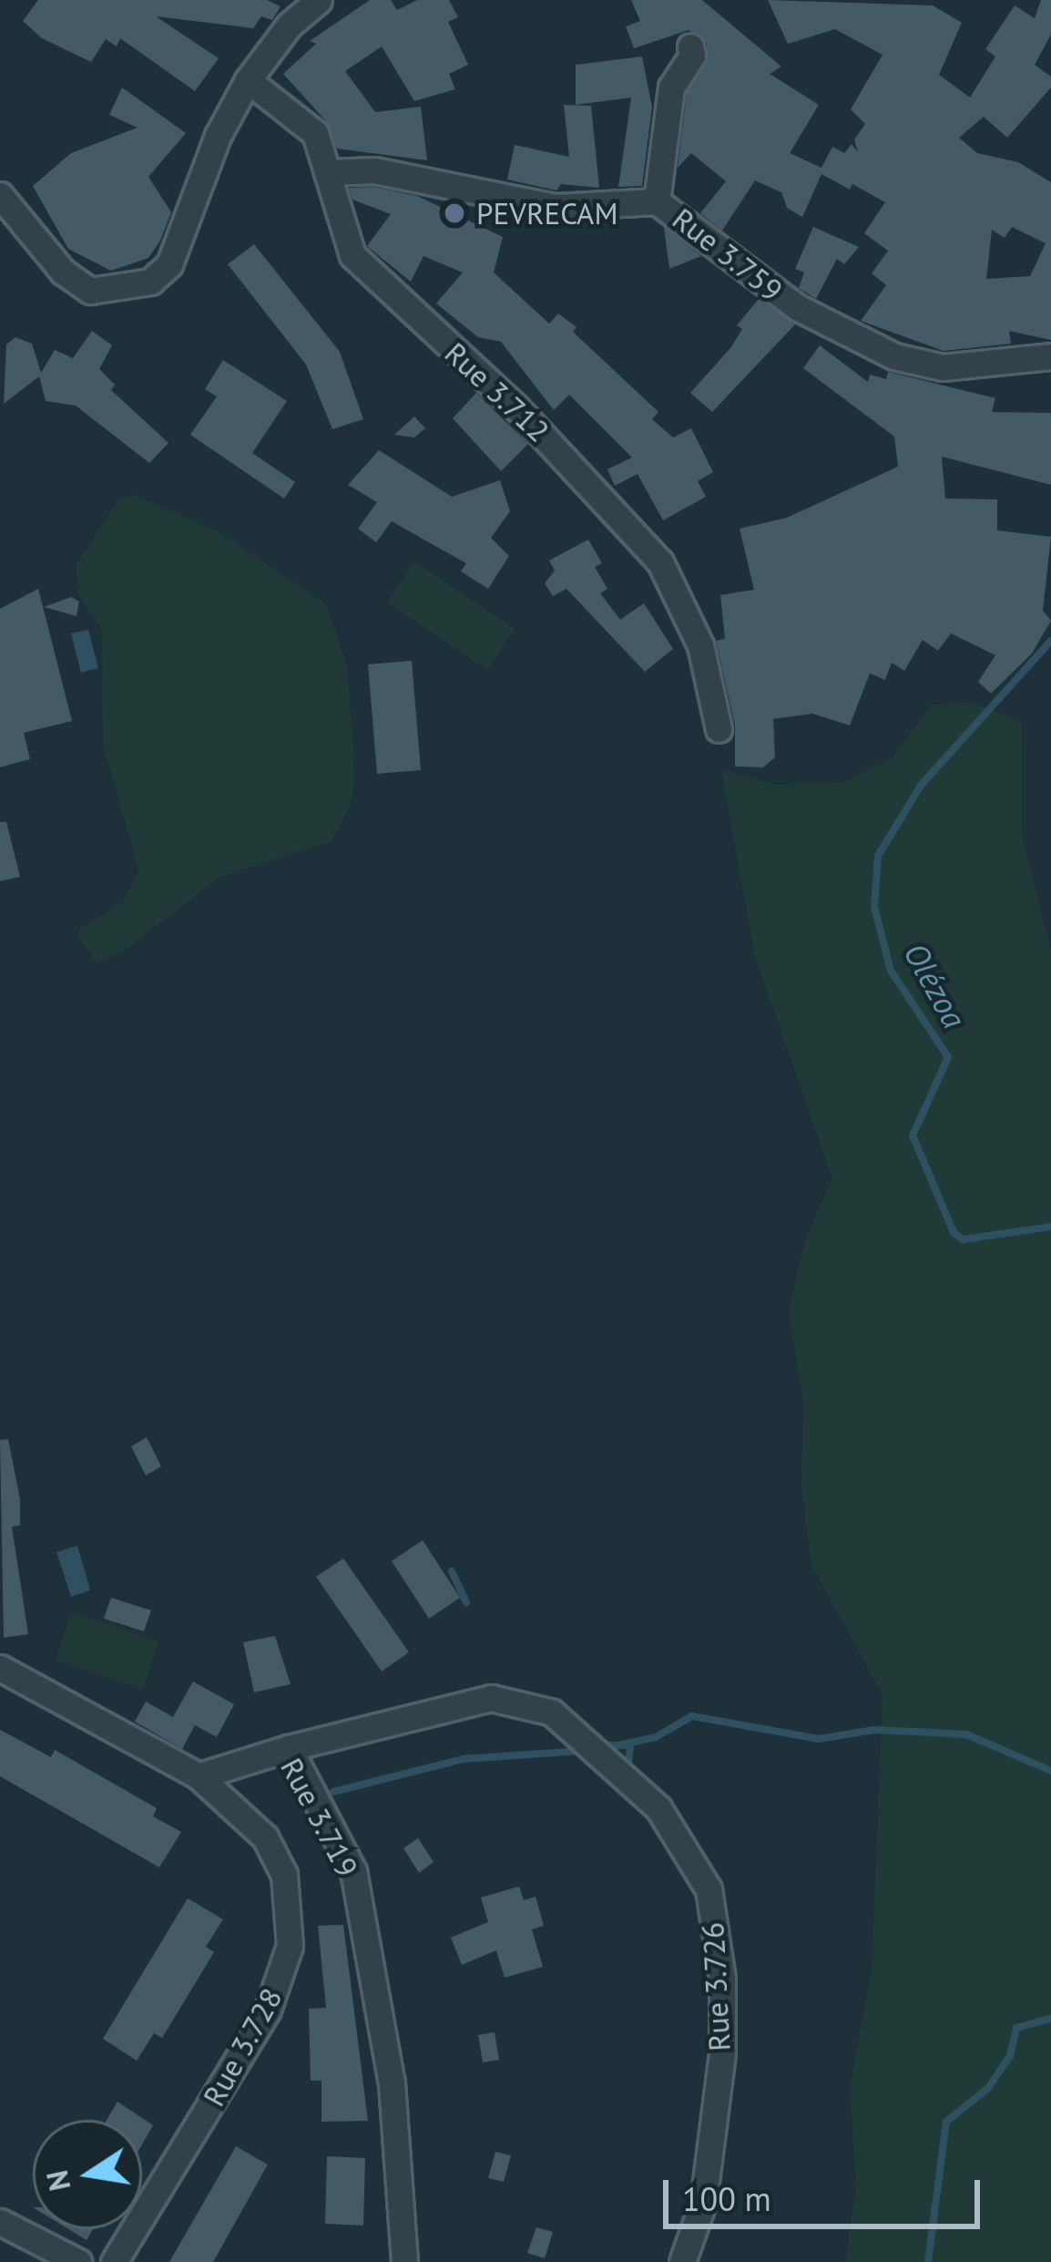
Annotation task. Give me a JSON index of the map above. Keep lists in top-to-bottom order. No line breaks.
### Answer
{"streets":{"street":["Rue 3.759","Rue 3.712","Rue 3.719","Rue 3.726","Rue 3.728"]},"crossings":[["Rue 3.759","Rue 3.712"],["Rue 3.719","Rue 3.726"],["Rue 3.719","Rue 3.728"]],"water":["Olézoa"],"places":["PEVRECAM"],"scale_bar":"100 m","north":"left"}
